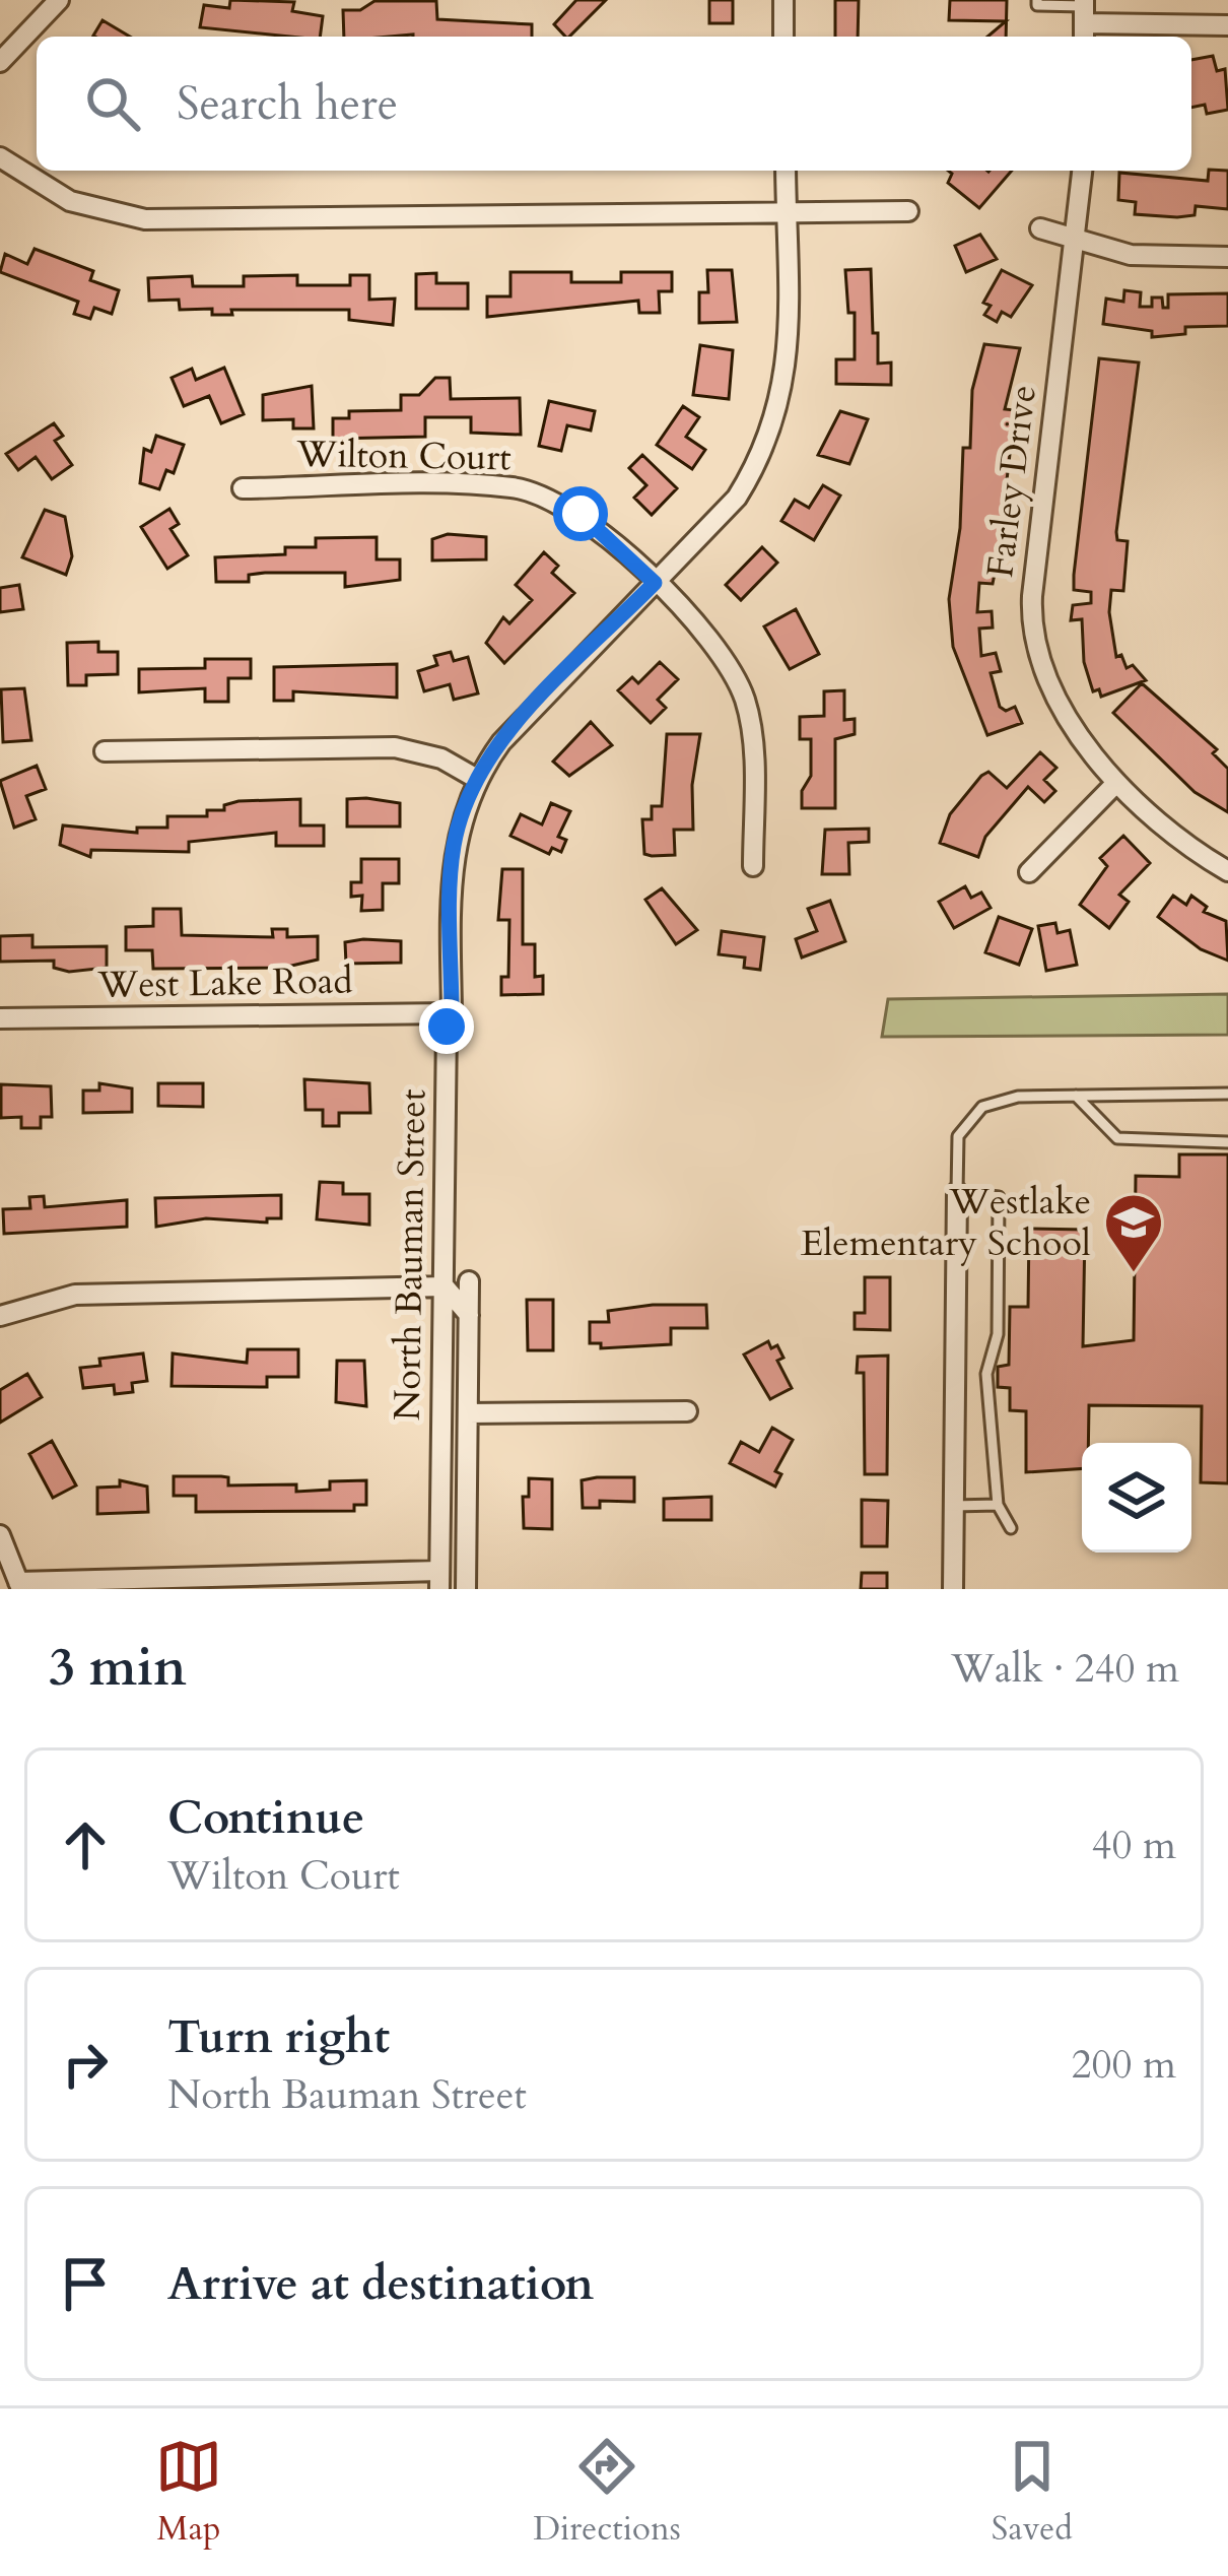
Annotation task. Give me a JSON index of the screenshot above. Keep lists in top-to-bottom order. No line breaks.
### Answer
{"streets":{"street":["Wilton Court","Farley Drive","West Lake Road","North Bauman Street"]},"crossings":[["Wilton Court","North Bauman Street"],["West Lake Road","North Bauman Street"]],"places":{"school or university":["Westlake Elementary School"]},"page":{"search":"Search here","heading":["3 min","Walk · 240 m"],"list":[["Continue","Wilton Court","40 m"],["Turn right","North Bauman Street","200 m"],"Arrive at destination"],"nav":["Map","Directions","Saved"]}}
